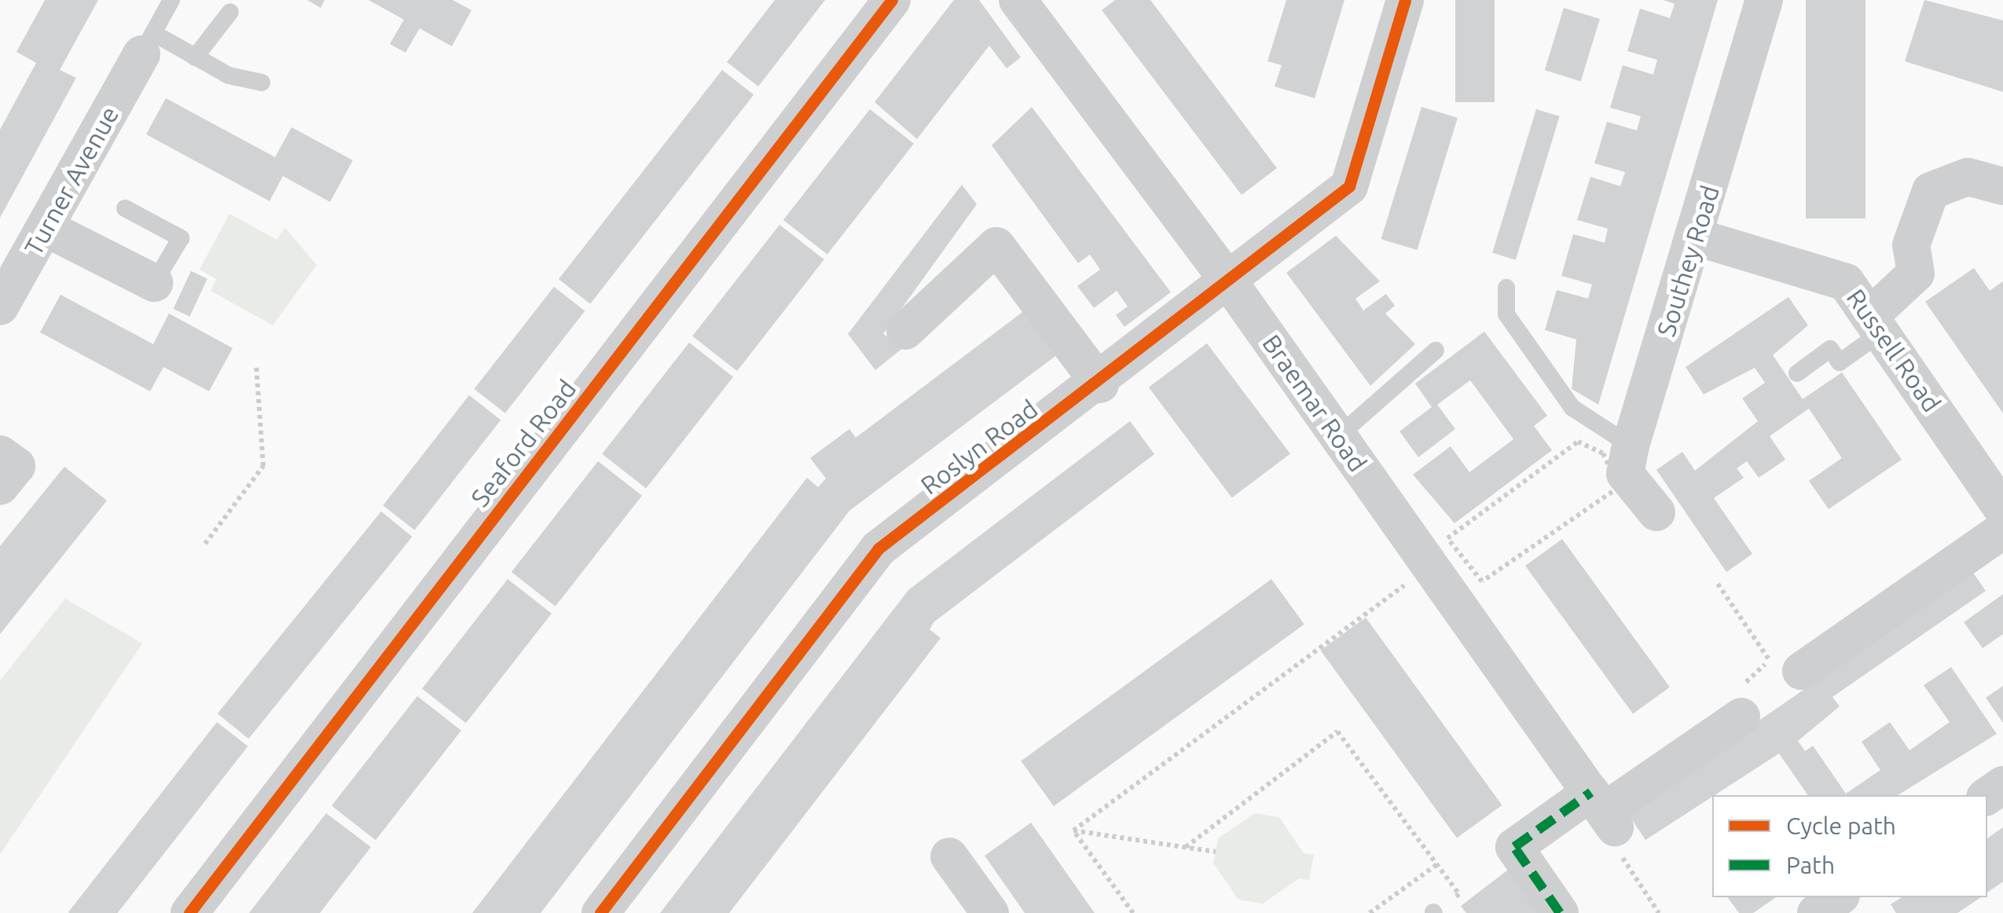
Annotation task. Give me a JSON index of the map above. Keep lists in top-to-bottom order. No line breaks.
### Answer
{"streets":{"street":["Turner Avenue","Southey Road","Russell Road","Braemar Road","Seaford Road","Roslyn Road"]},"crossings":[["Southey Road","Russell Road"],["Braemar Road","Roslyn Road"]],"legend":["Cycle path","Path"]}
